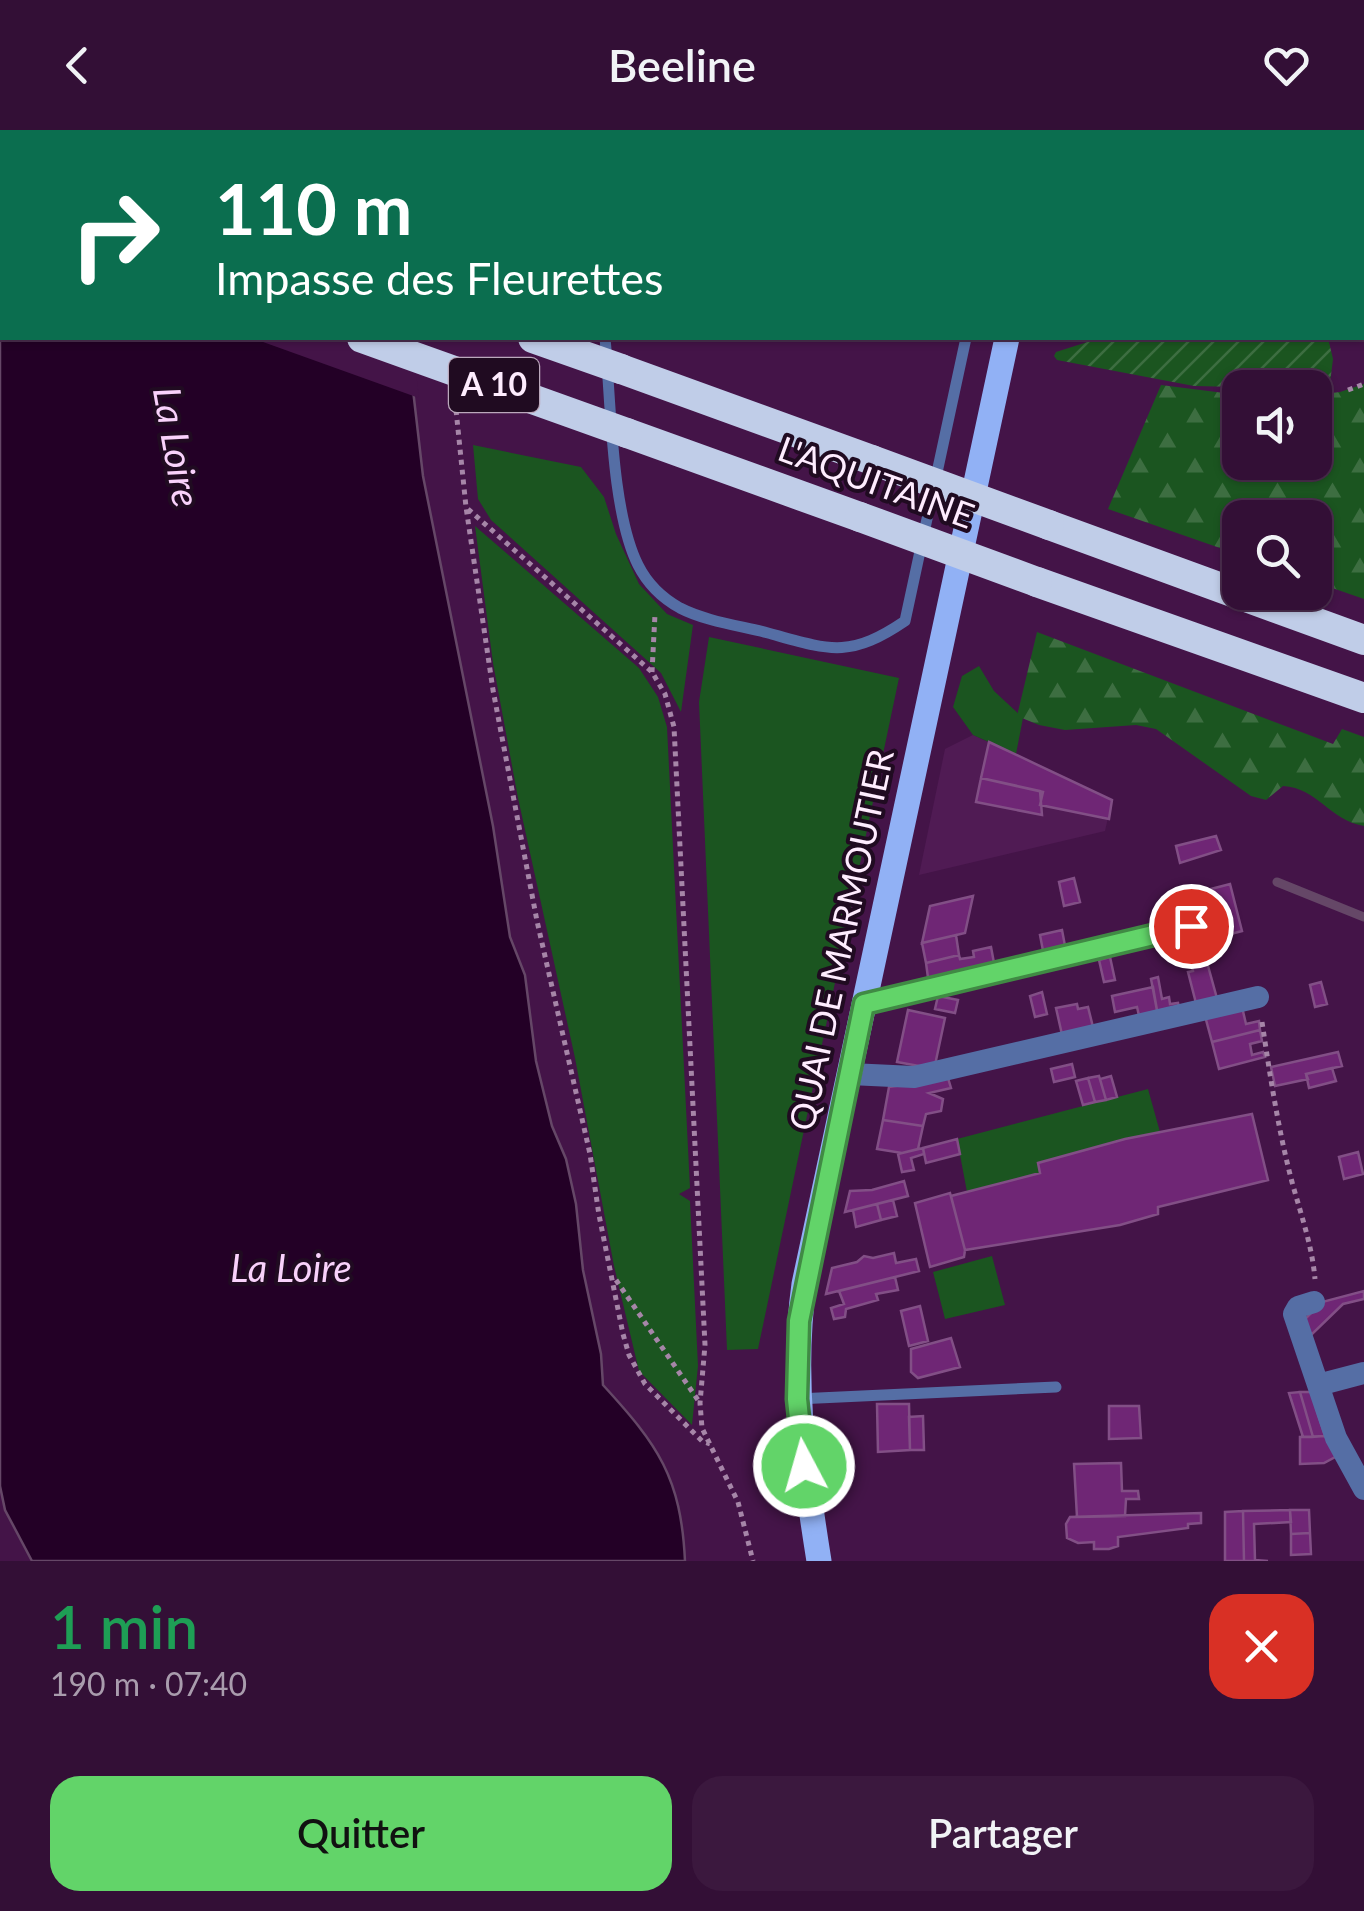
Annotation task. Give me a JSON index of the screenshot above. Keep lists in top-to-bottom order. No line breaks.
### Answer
{"streets":{"highway":["A 10","L'AQUITAINE"],"main road":["QUAI DE MARMOUTIER"]},"water":["La Loire"],"page":{"header":"Beeline","turn":["110 m","Impasse des Fleurettes"],"heading":["1 min","190 m · 07:40"],"buttons":["Quitter","Partager"]}}
